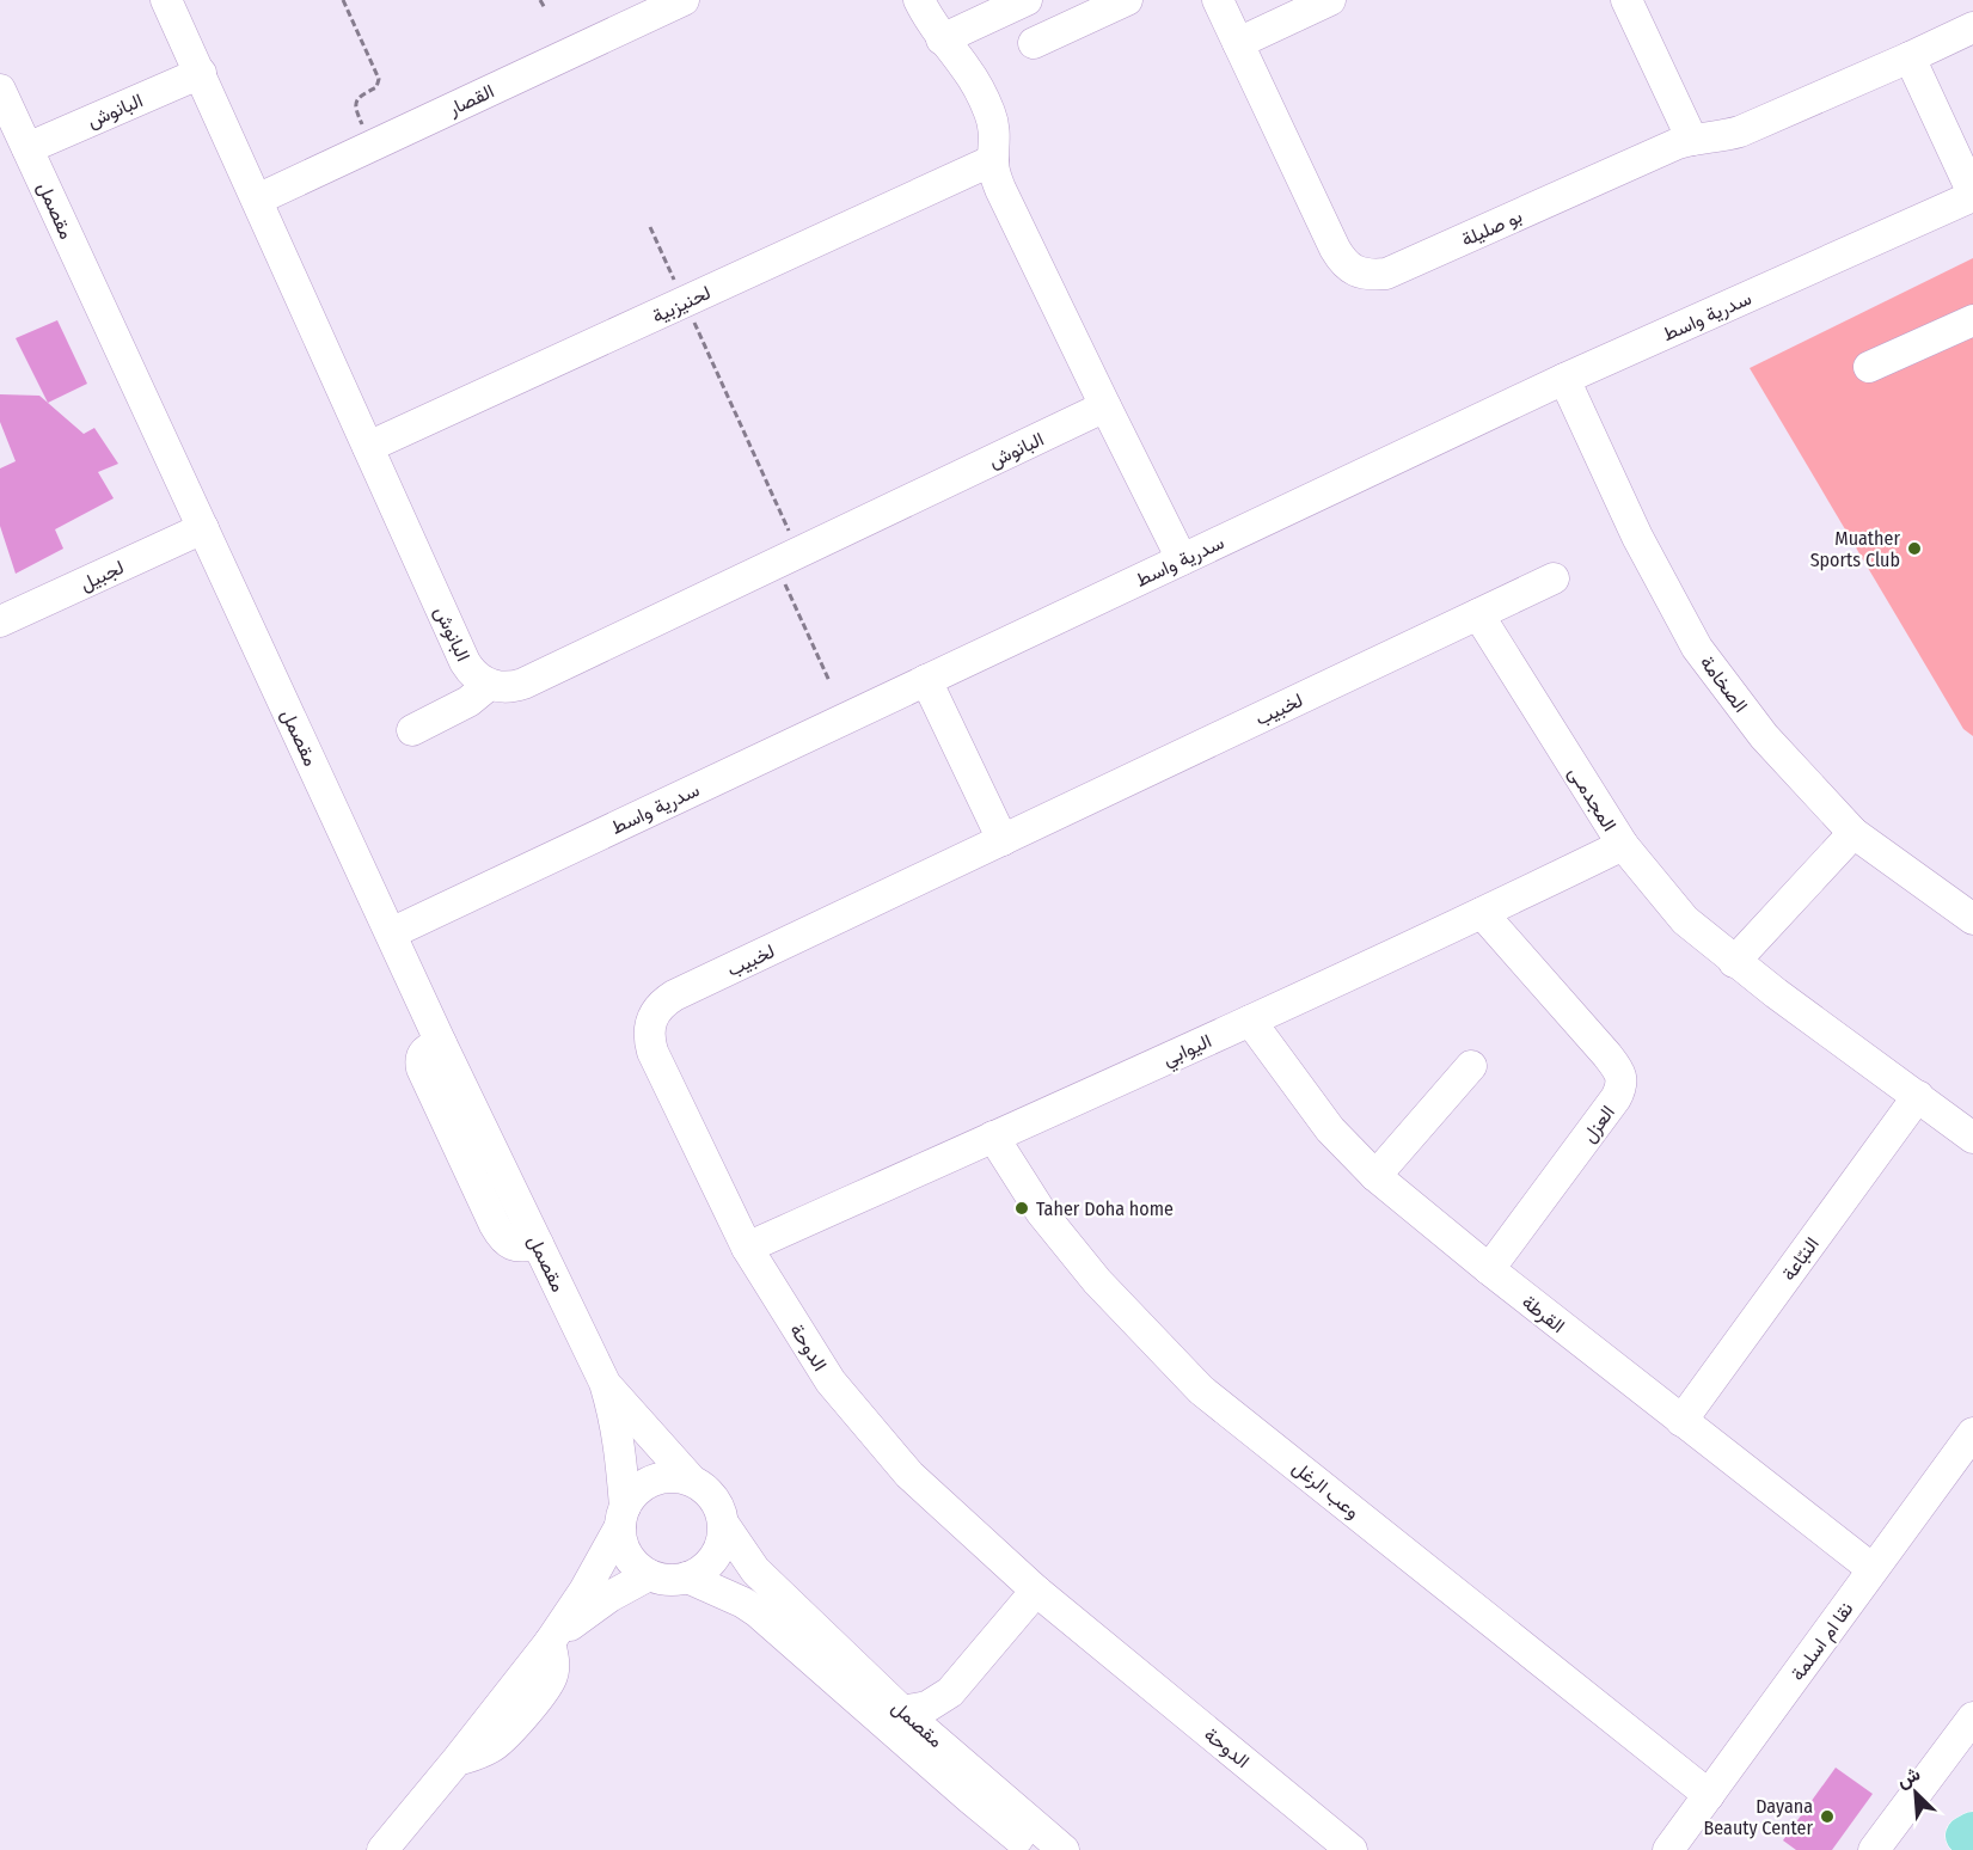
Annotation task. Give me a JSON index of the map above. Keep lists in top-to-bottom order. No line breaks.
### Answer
{"streets":{"street":["القصار","البانوش","مقصمل","بو صليلة","لحنيزبية","سدرية واسط","لجبيل","الصخامة","لخبيب","المجدمـى","اليوابي","العزل","النبّاعة","القرطة","الدوحة","وعب الرغل","نقا ام اسلمة"]},"crossings":[["القصار","البانوش"],["البانوش","مقصمل"],["البانوش","لحنيزبية"],["مقصمل","سدرية واسط"],["مقصمل","لجبيل"],["سدرية واسط","الصخامة"],["لخبيب","المجدمـى"],["لخبيب","الدوحة"],["المجدمـى","اليوابي"],["المجدمـى","النبّاعة"],["اليوابي","العزل"],["اليوابي","القرطة"],["اليوابي","الدوحة"],["اليوابي","وعب الرغل"],["العزل","القرطة"],["النبّاعة","القرطة"],["القرطة","نقا ام اسلمة"],["وعب الرغل","نقا ام اسلمة"]],"places":["Muather Sports Club","Taher Doha home","Dayana Beauty Center"],"north":"top left"}
